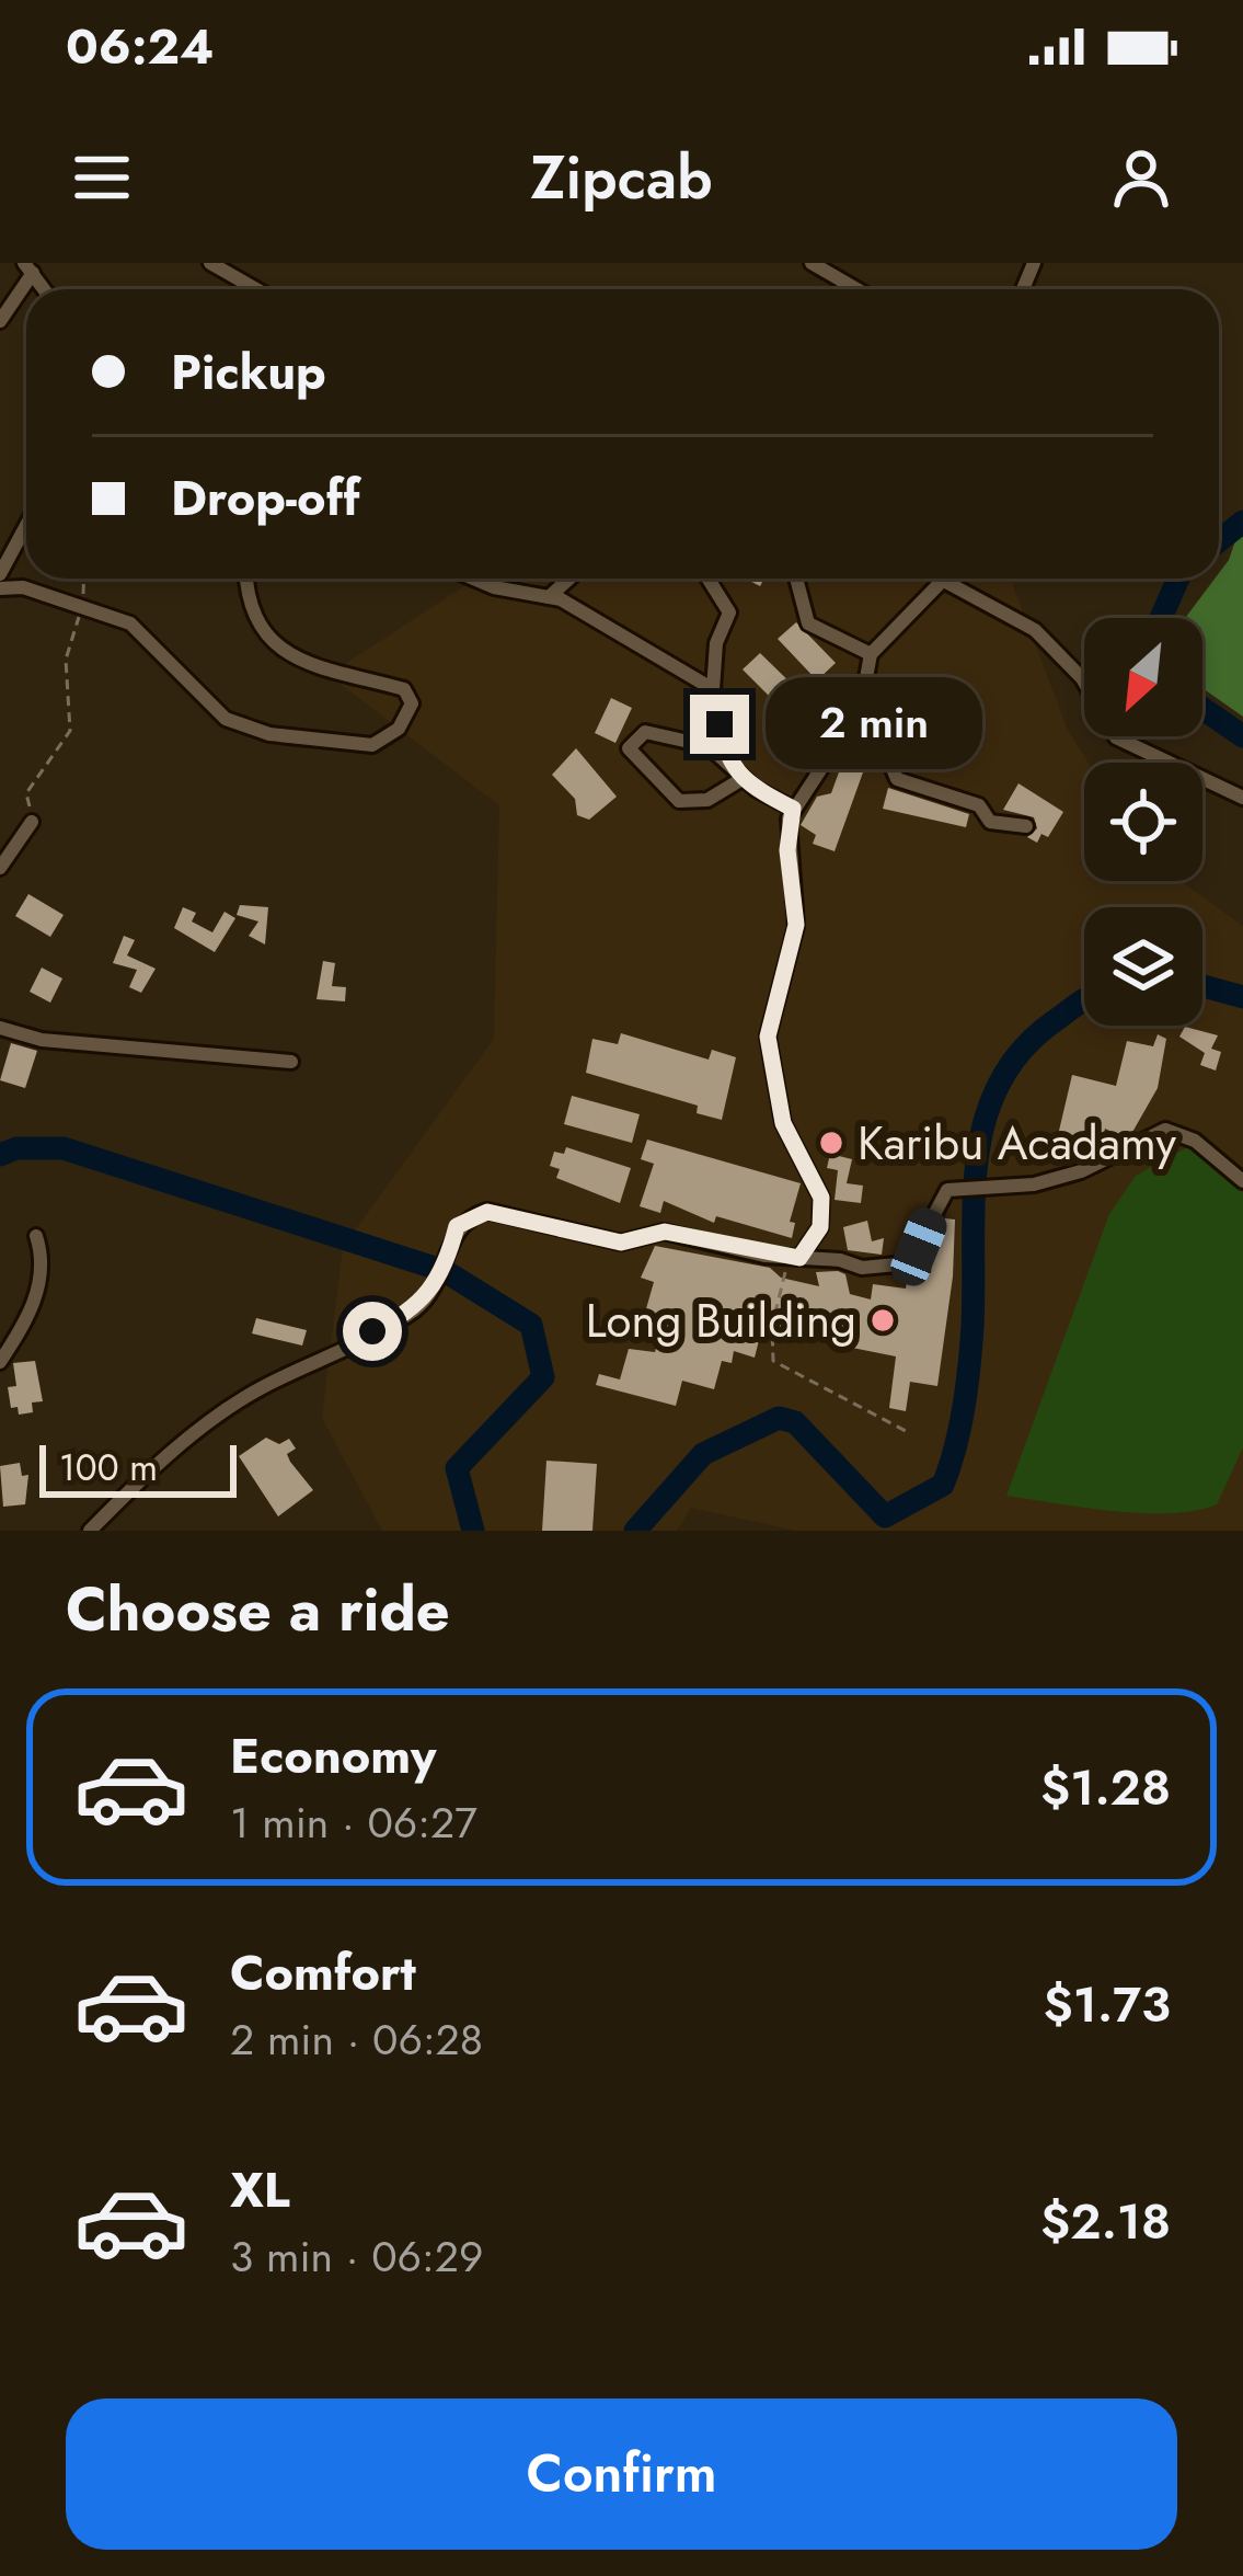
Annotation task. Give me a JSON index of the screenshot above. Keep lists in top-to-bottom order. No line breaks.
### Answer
{"places":["Karibu Acadamy","Long Building"],"scale_bar":"100 m","north":"bottom left","page":{"status":"06:24","header":"Zipcab","banner":["Pickup","Drop-off"],"bubble":"2 min","scale":"100 m","heading":"Choose a ride","list":[{"name":"Economy","note":"1 min · 06:27","value":"$1.28"},{"name":"Comfort","note":"2 min · 06:28","value":"$1.73"},{"name":"XL","note":"3 min · 06:29","value":"$2.18"}],"buttons":"Confirm"}}
